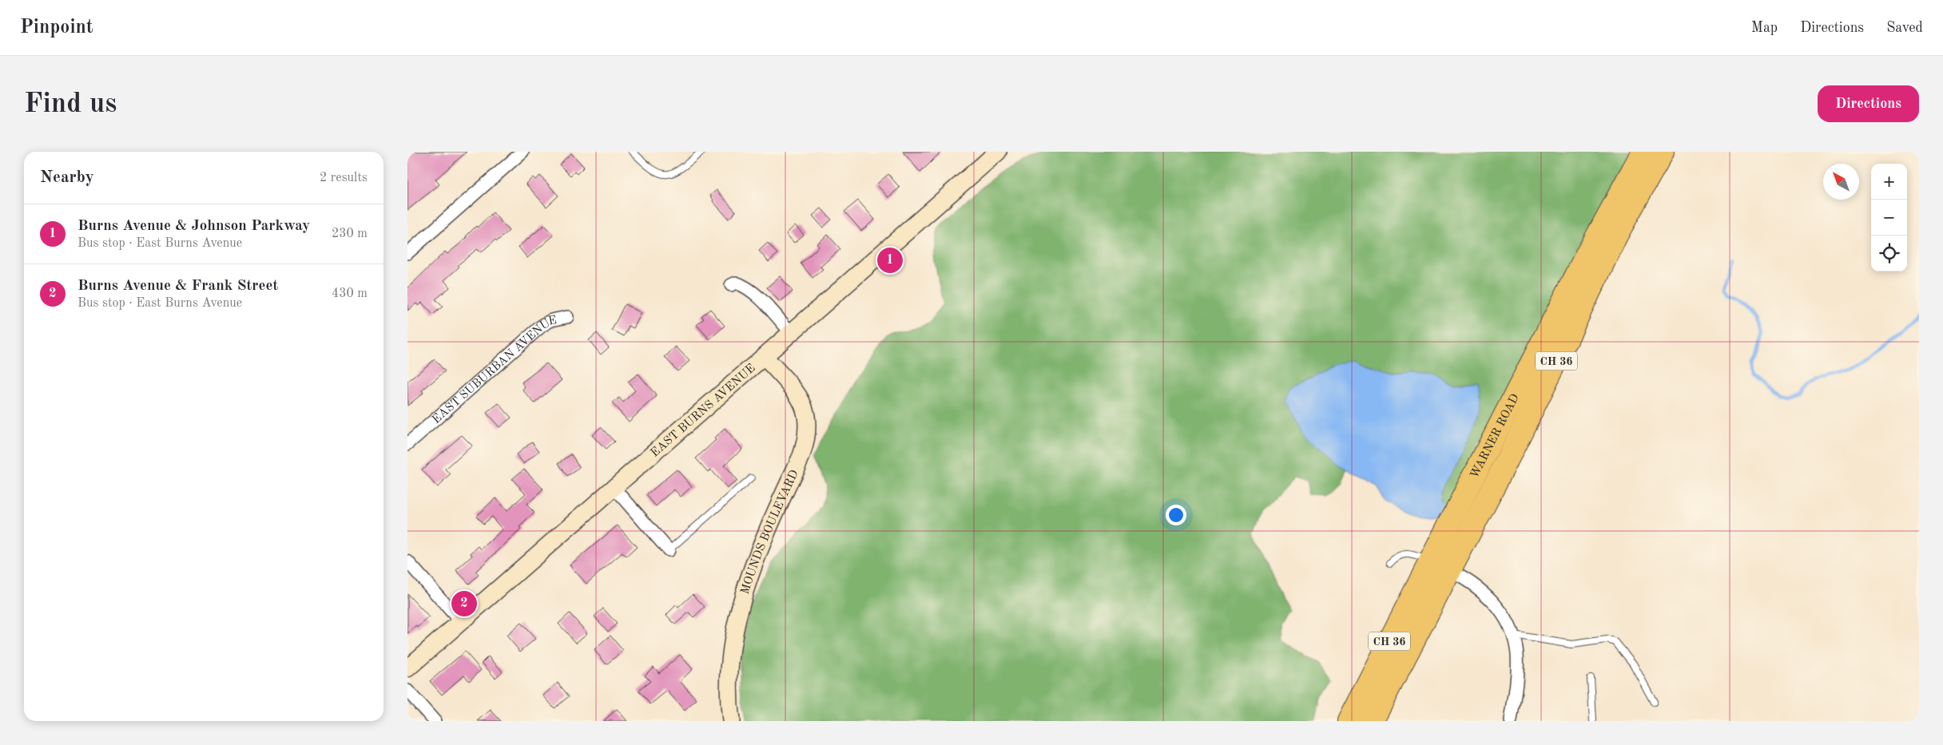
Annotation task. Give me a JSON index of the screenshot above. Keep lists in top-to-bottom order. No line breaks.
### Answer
{"streets":{"highway":["CH 36","WARNER ROAD"],"street":["EAST SUBURBAN AVENUE","EAST BURNS AVENUE","MOUNDS BOULEVARD"]},"crossings":[["EAST BURNS AVENUE","MOUNDS BOULEVARD"]],"north":"top left","page":{"header":"Pinpoint","nav":["Map","Directions","Saved"],"buttons":"Directions","title":"Find us","heading":["Nearby","2 results"],"map_buttons":["+","−"],"list":[{"mark":"1","name":"Burns Avenue & Johnson Parkway","note":"Bus stop · East Burns Avenue","value":"230 m"},{"mark":"2","name":"Burns Avenue & Frank Street","note":"Bus stop · East Burns Avenue","value":"430 m"}],"pins":["1","2"]}}
